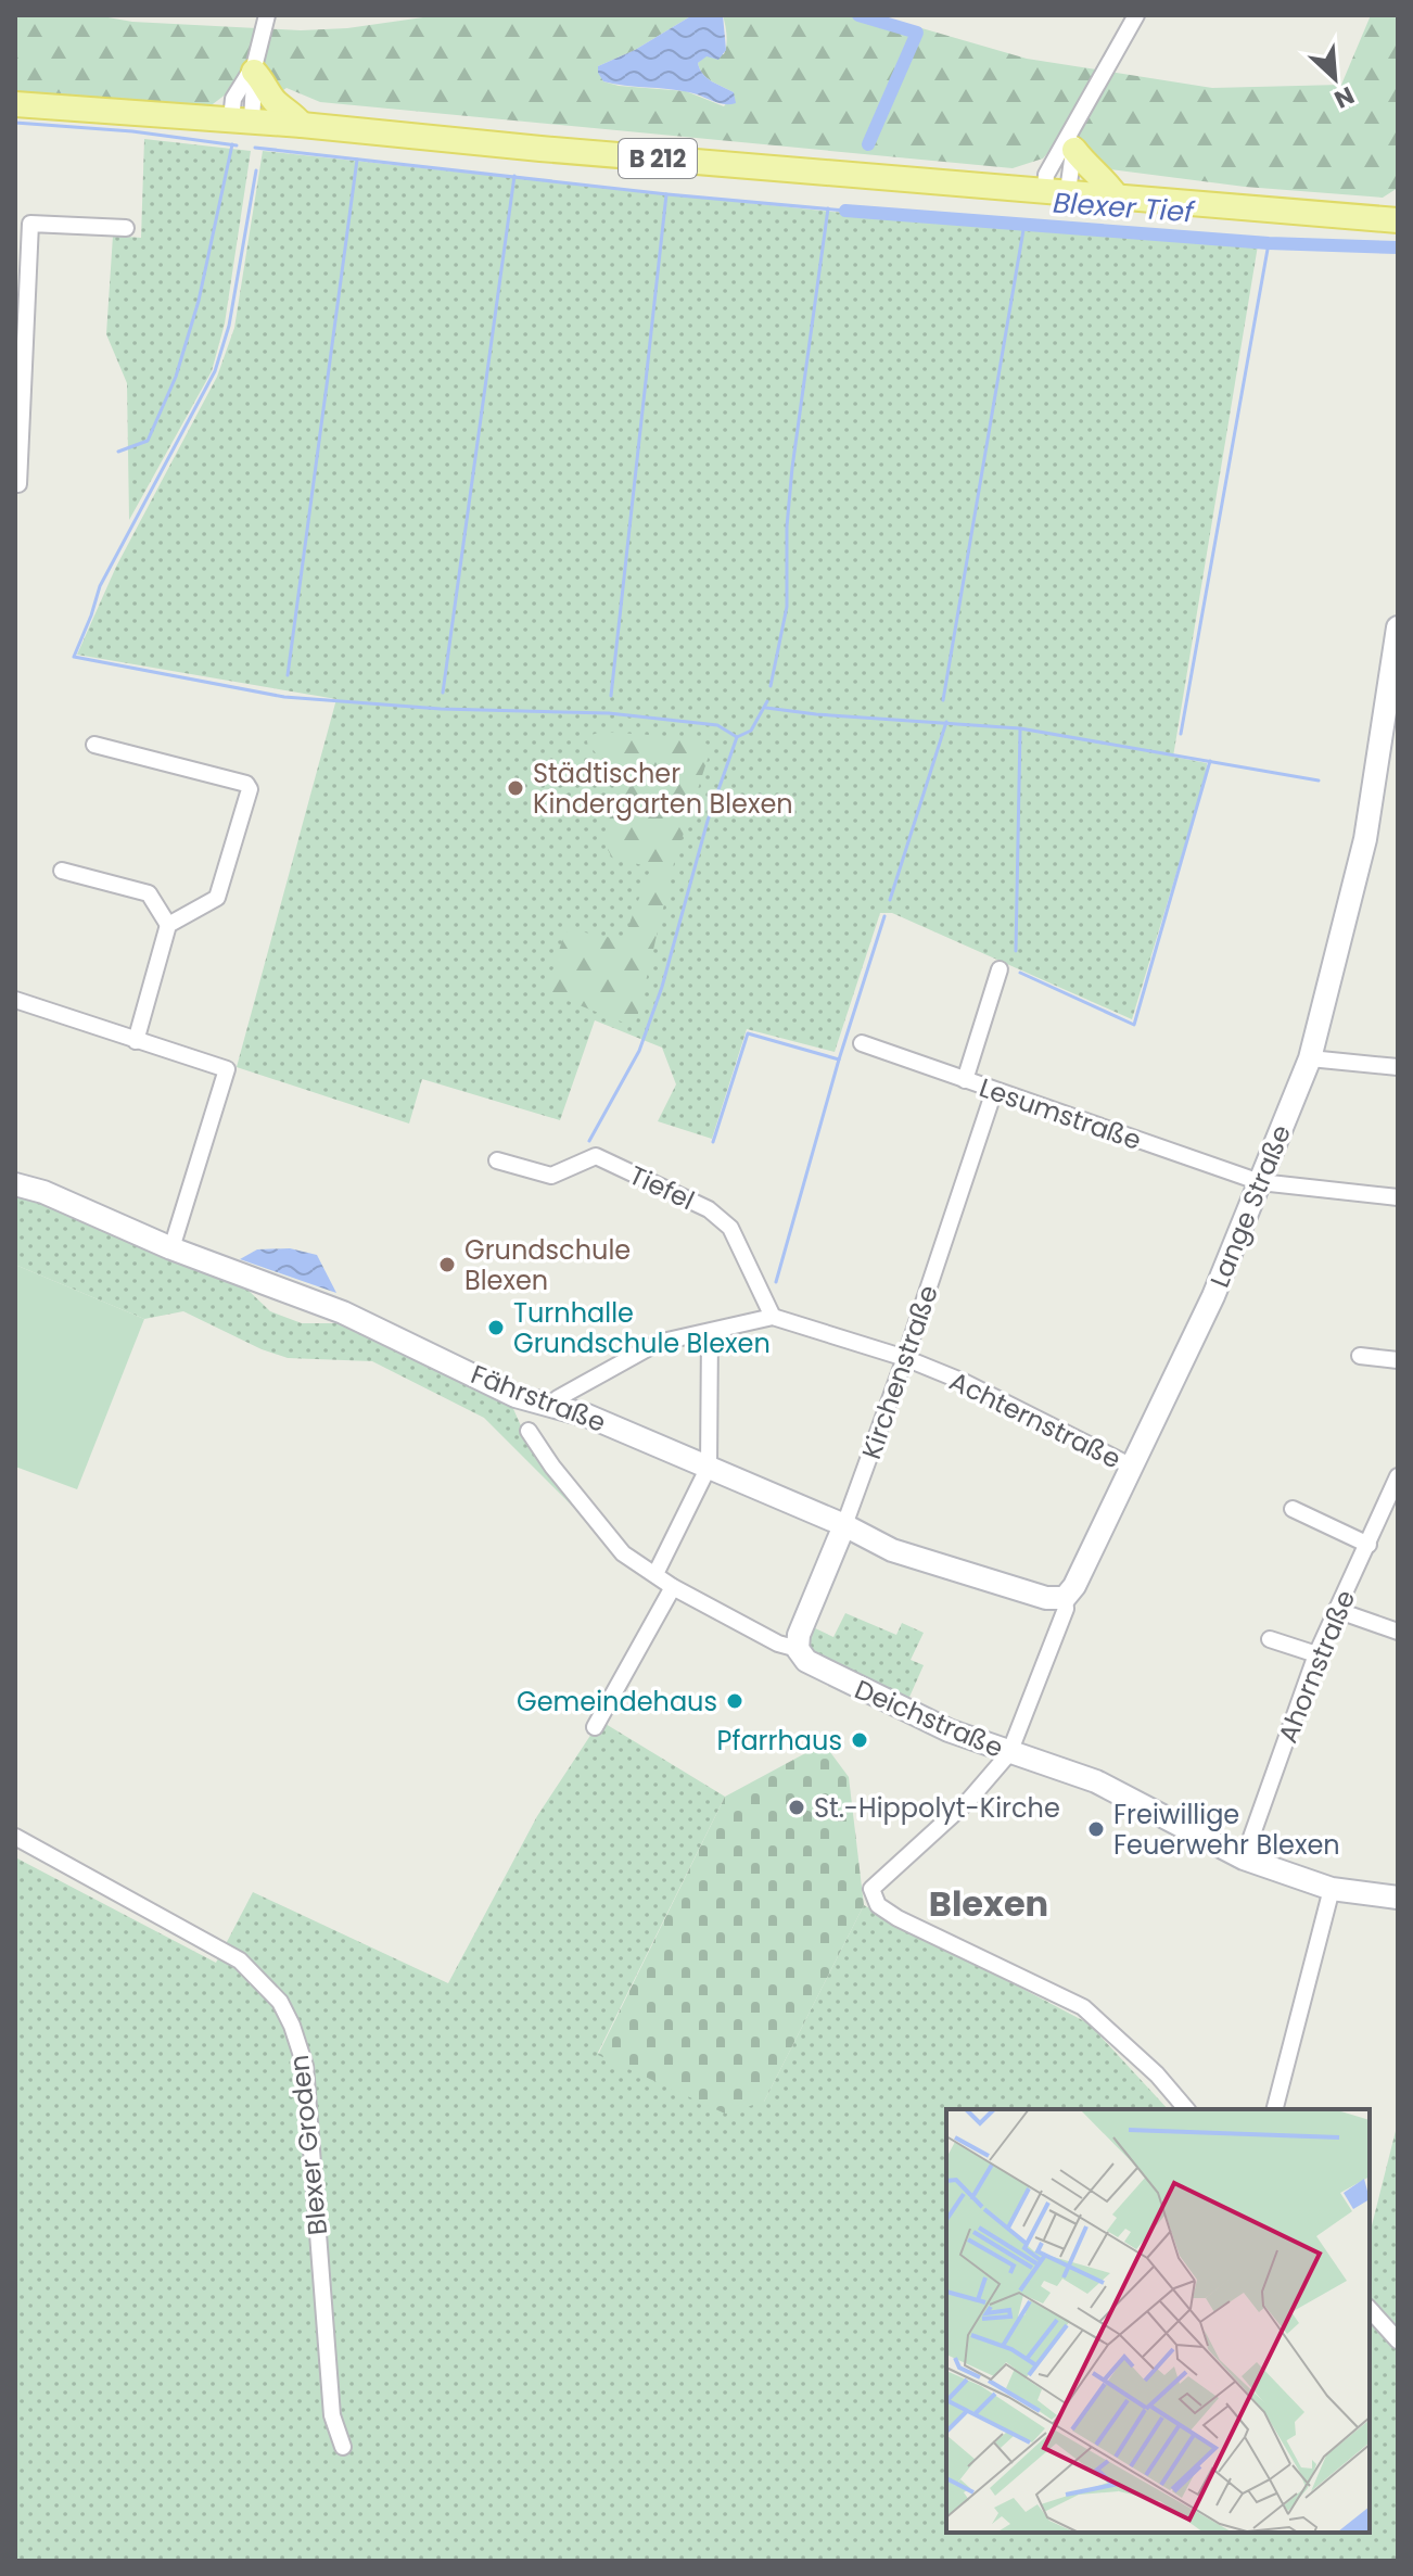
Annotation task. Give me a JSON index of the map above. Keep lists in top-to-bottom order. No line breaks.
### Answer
{"streets":{"main road":["B 212"],"street":["Lesumstraße","Tiefel","Lange Straße","Kirchenstraße","Fährstraße","Achternstraße","Ahornstraße","Deichstraße","Blexer Groden"]},"crossings":[["Lesumstraße","Lange Straße"],["Lesumstraße","Kirchenstraße"],["Tiefel","Achternstraße"],["Lange Straße","Fährstraße"],["Lange Straße","Achternstraße"],["Lange Straße","Deichstraße"],["Kirchenstraße","Fährstraße"],["Kirchenstraße","Achternstraße"],["Kirchenstraße","Deichstraße"],["Ahornstraße","Deichstraße"]],"districts":["Blexen"],"water":["Blexer Tief"],"places":["Städtischer Kindergarten Blexen","Grundschule Blexen","Turnhalle Grundschule Blexen","Gemeindehaus","Pfarrhaus","St.-Hippolyt-Kirche","Freiwillige Feuerwehr Blexen"],"north":"bottom right"}
